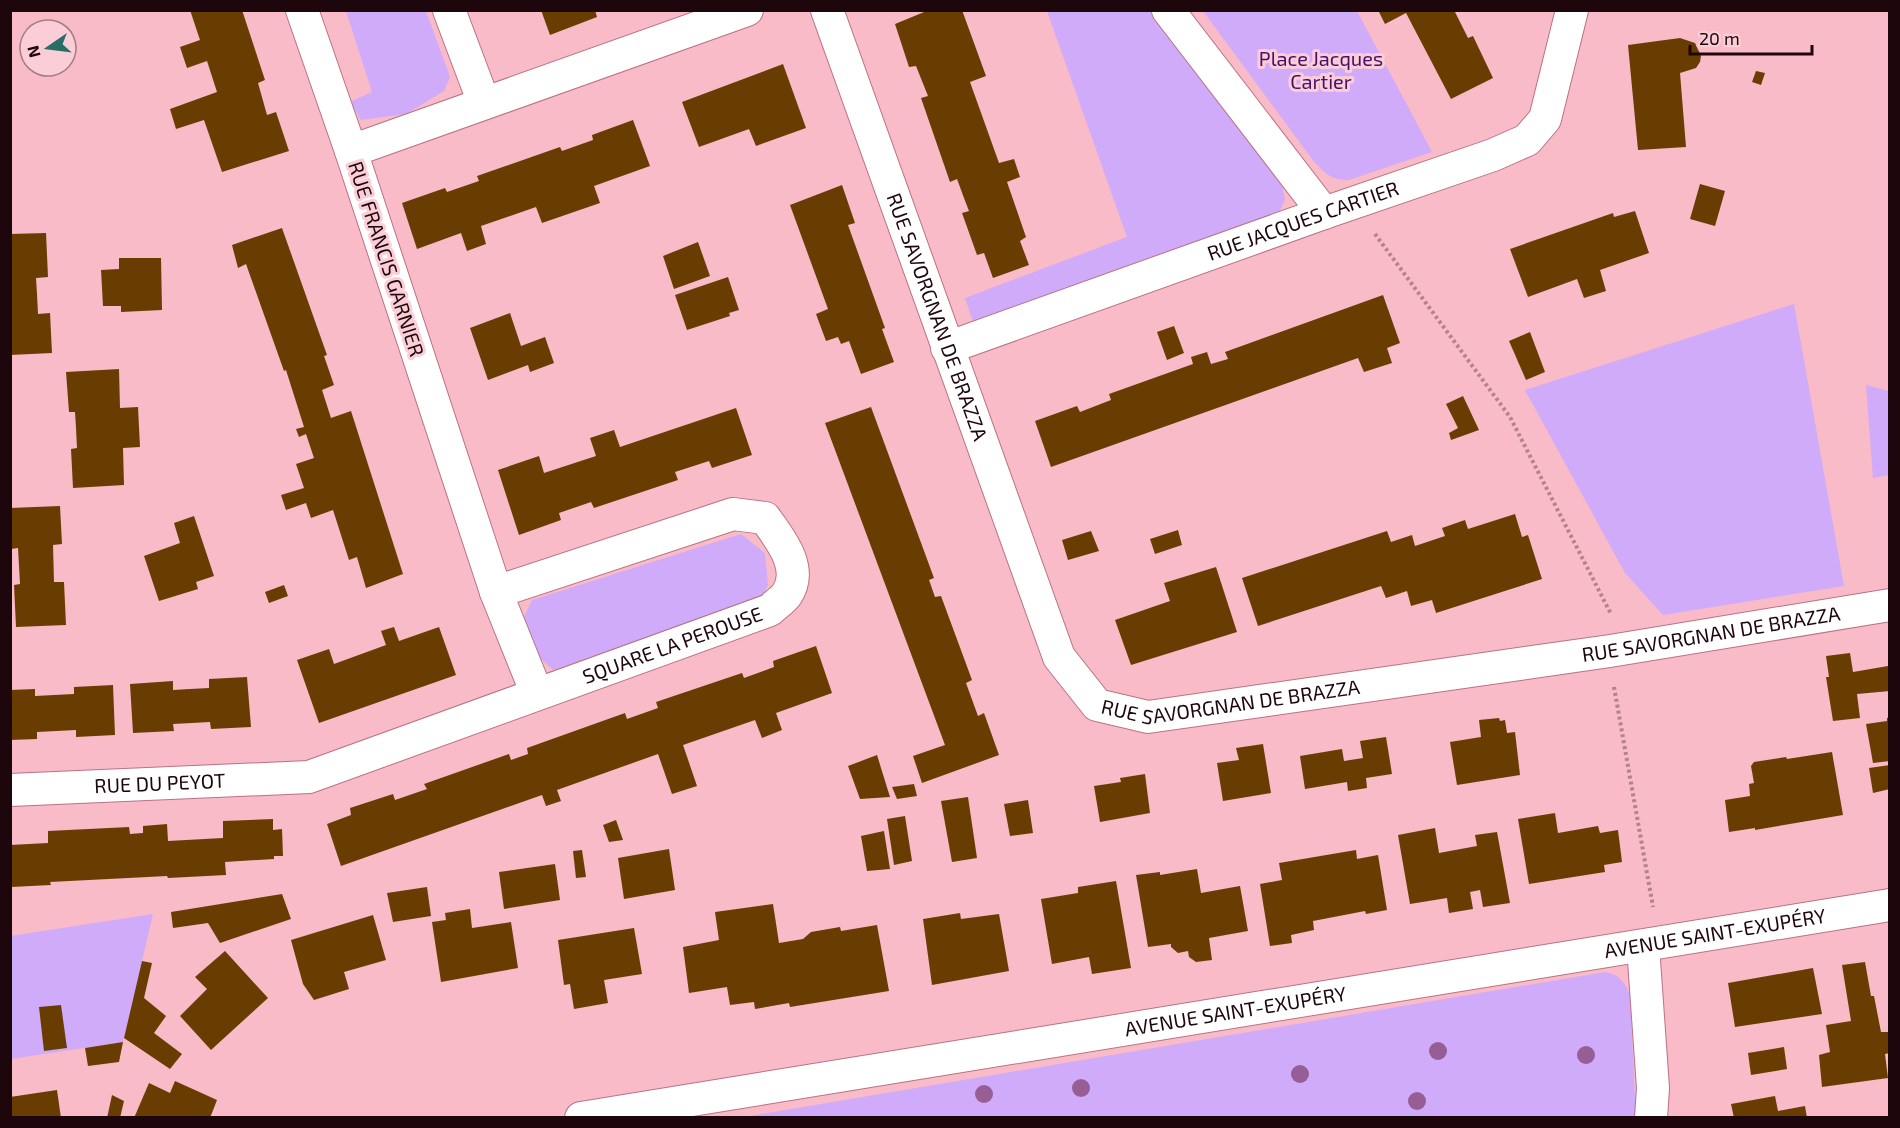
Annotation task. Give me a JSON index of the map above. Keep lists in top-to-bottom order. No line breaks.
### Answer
{"streets":{"street":["RUE JACQUES CARTIER","RUE FRANCIS GARNIER","RUE SAVORGNAN DE BRAZZA","SQUARE LA PEROUSE","RUE DU PEYOT","AVENUE SAINT-EXUPÉRY"]},"crossings":[["RUE JACQUES CARTIER","RUE SAVORGNAN DE BRAZZA"],["RUE FRANCIS GARNIER","SQUARE LA PEROUSE"],["SQUARE LA PEROUSE","RUE DU PEYOT"]],"parks":["Place Jacques Cartier"],"scale_bar":"20 m","north":"left"}
